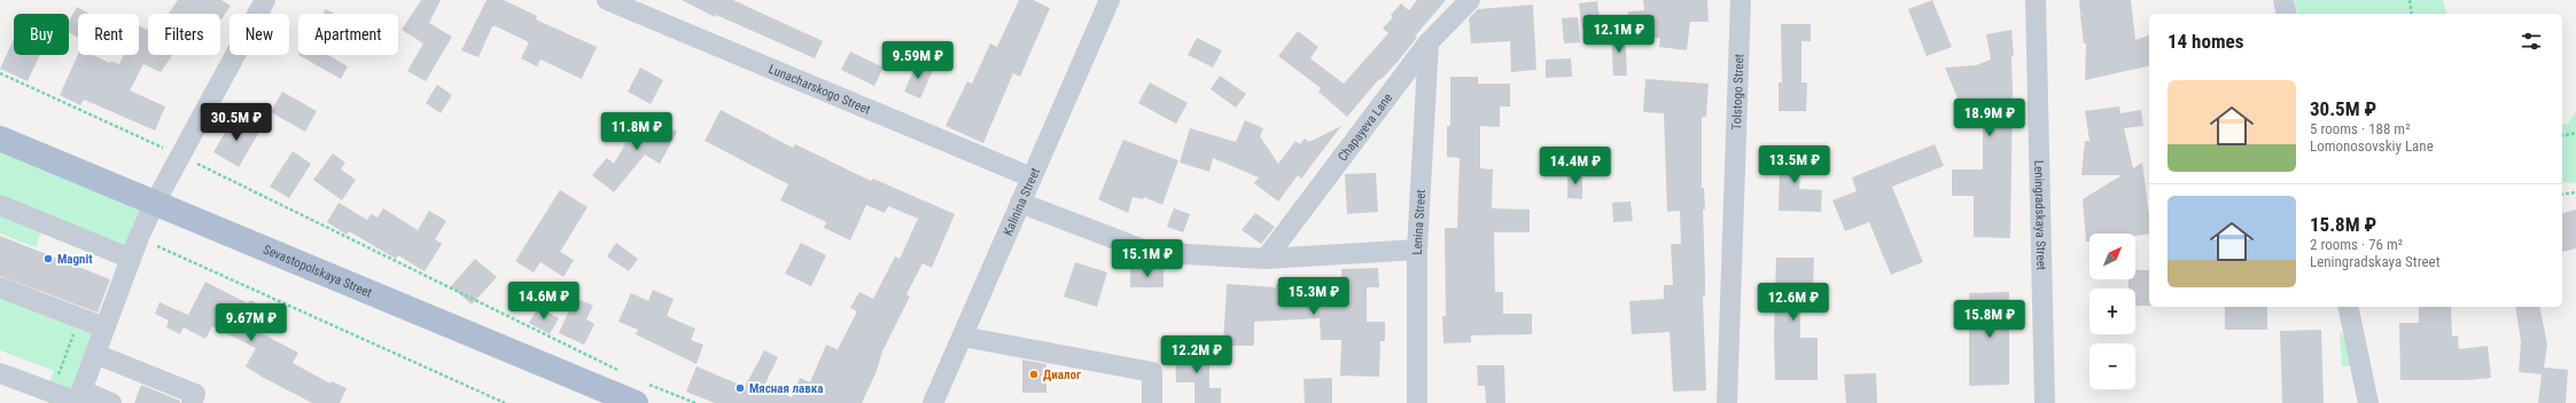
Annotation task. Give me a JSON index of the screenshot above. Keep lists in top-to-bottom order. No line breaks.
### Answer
{"streets":{"main road":["Sevastopolskaya Street"],"street":["Lunacharskogo Street","Tolstogo Street","Chapayeva Lane","Kalinina Street","Leningradskaya Street","Lenina Street"]},"crossings":[["Lunacharskogo Street","Kalinina Street"],["Chapayeva Lane","Lenina Street"]],"places":["Magnit","Диалог","Мясная лавка"],"north":"top right","page":{"chip":["Buy","Rent","Filters","New","Apartment"],"heading":"14 homes","price":["12.1M ₽","9.59M ₽","18.9M ₽","30.5M ₽","11.8M ₽","13.5M ₽","14.4M ₽","15.1M ₽","15.3M ₽","14.6M ₽","12.6M ₽","15.8M ₽","9.67M ₽","12.2M ₽"],"list":[{"name":"30.5M ₽","note":"5 rooms · 188 m² · Lomonosovskiy Lane"},{"name":"15.8M ₽","note":"2 rooms · 76 m² · Leningradskaya Street"}],"map_buttons":["+","−"]}}
